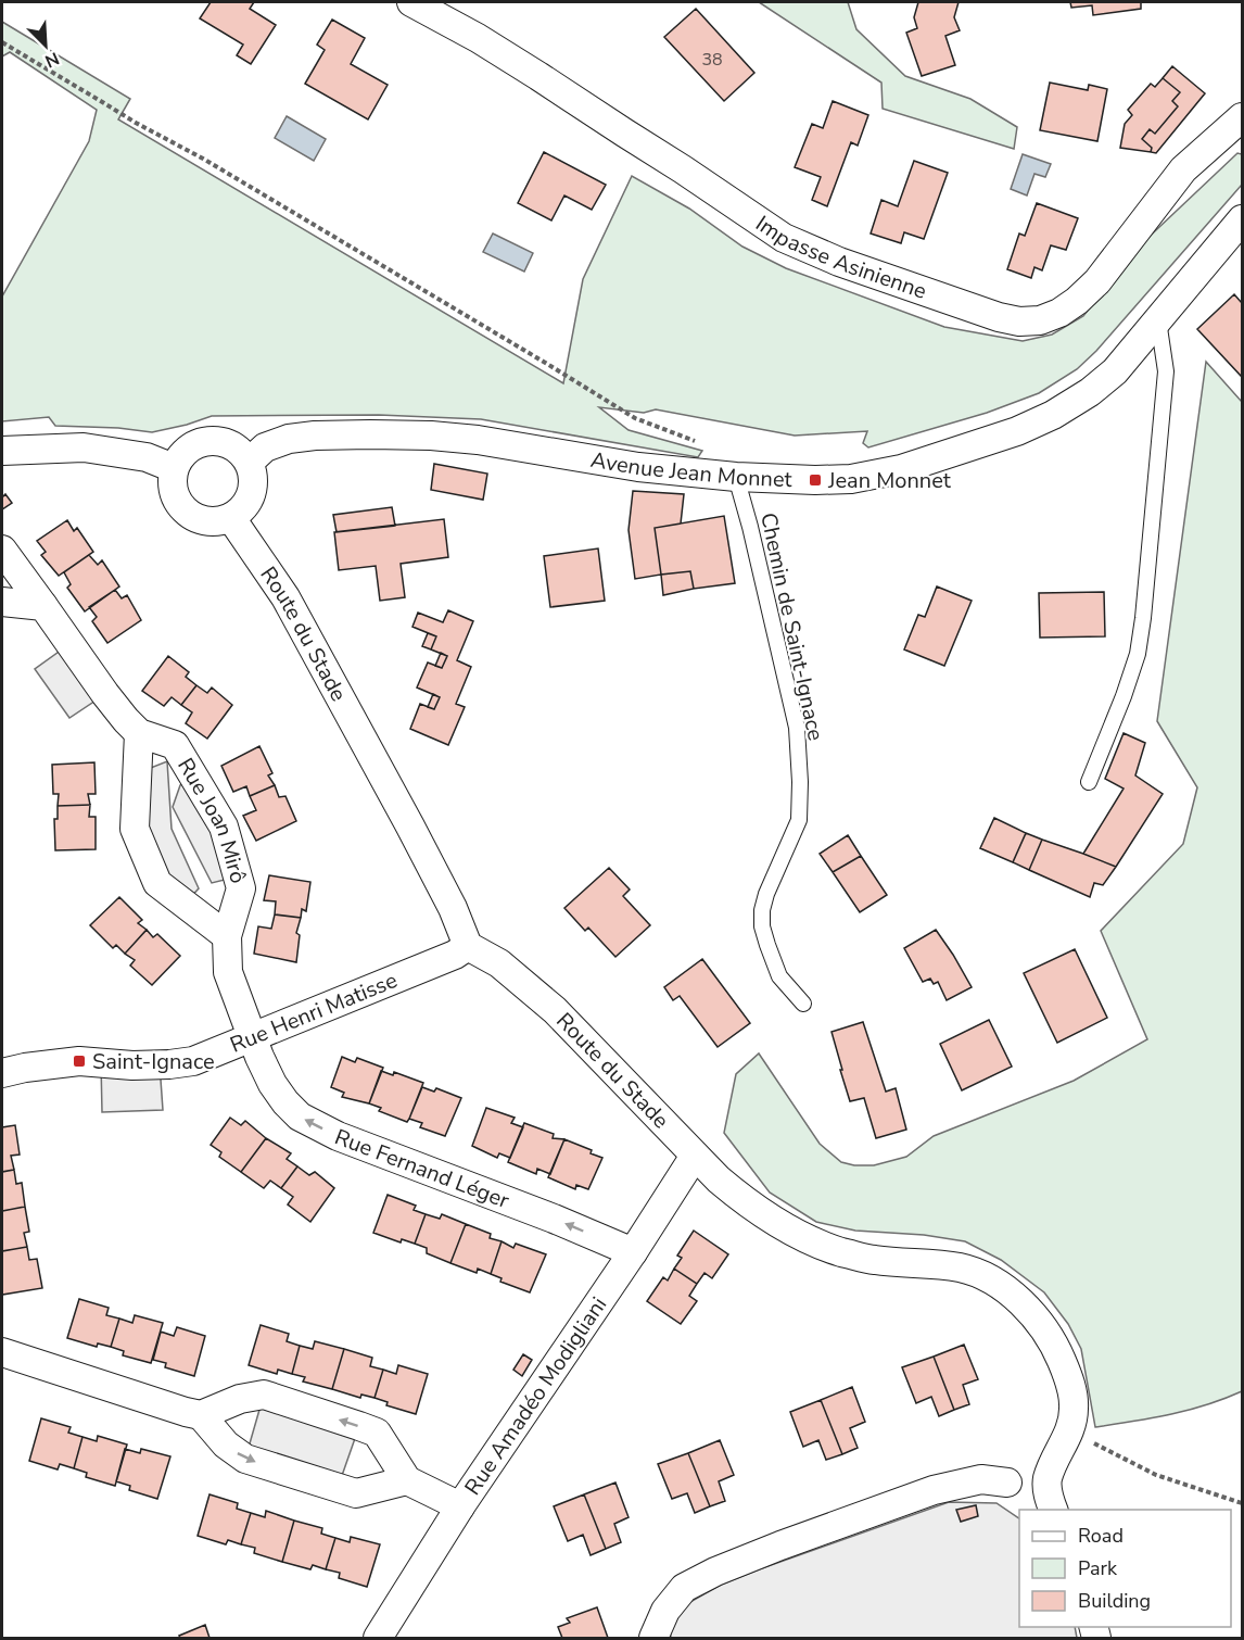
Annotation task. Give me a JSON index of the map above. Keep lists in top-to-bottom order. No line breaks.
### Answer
{"streets":{"street":["Impasse Asinienne","Avenue Jean Monnet","Route du Stade","Rue Joan Mirô","Rue Henri Matisse","Rue Fernand Léger","Rue Amadéo Modigliani"],"lane":["Chemin de Saint-Ignace"]},"crossings":[["Avenue Jean Monnet","Chemin de Saint-Ignace"],["Avenue Jean Monnet","Route du Stade"],["Route du Stade","Rue Henri Matisse"],["Route du Stade","Rue Amadéo Modigliani"],["Rue Joan Mirô","Rue Henri Matisse"],["Rue Joan Mirô","Rue Fernand Léger"],["Rue Henri Matisse","Rue Fernand Léger"],["Rue Fernand Léger","Rue Amadéo Modigliani"]],"one_way":["Rue Fernand Léger"],"places":{"transit":["Jean Monnet","Saint-Ignace"]},"house_numbers":["38"],"legend":["Road","Park","Building"],"north":"bottom right"}
